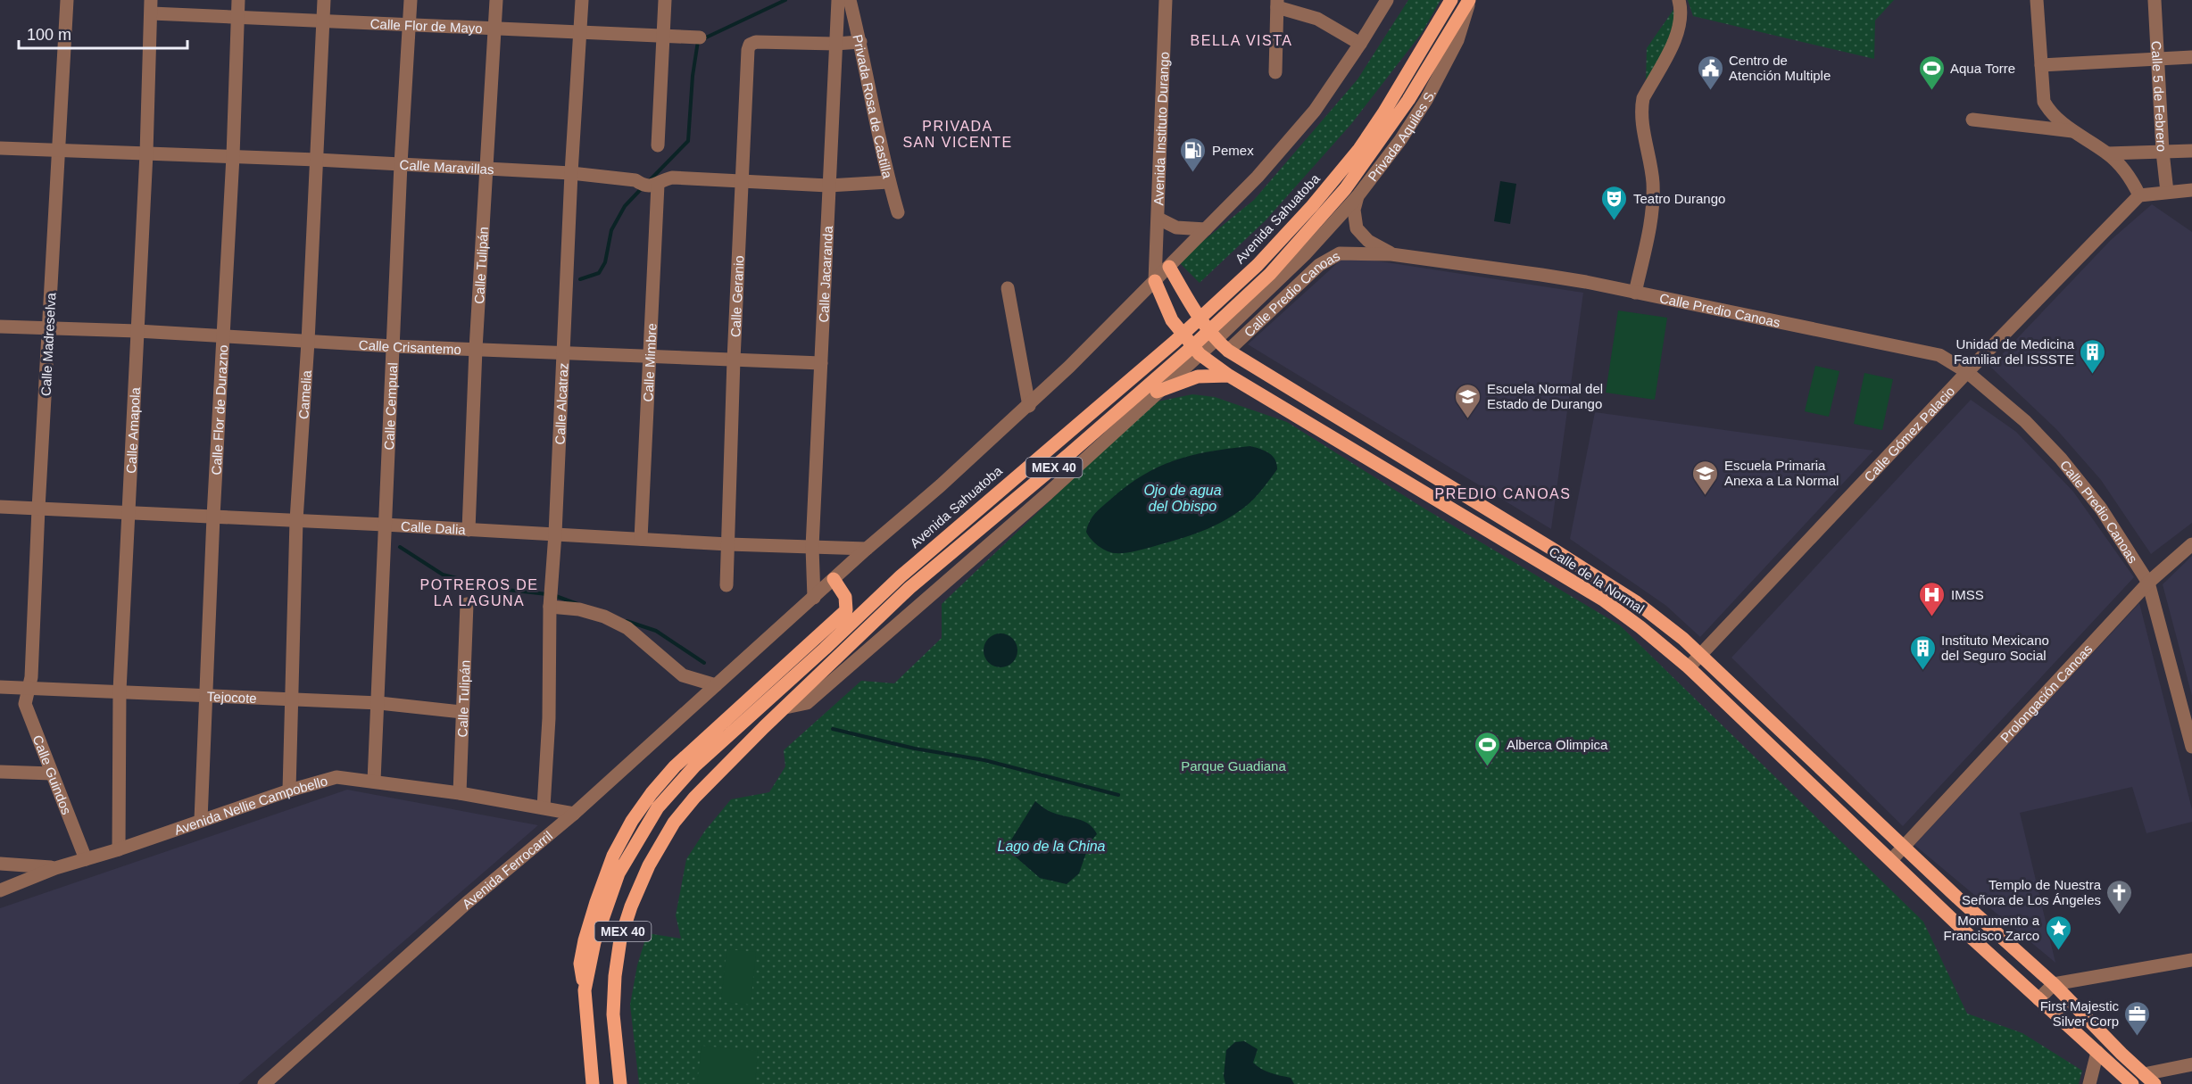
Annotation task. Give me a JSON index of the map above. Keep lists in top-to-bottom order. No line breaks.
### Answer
{"streets":{"main road":["Avenida Sahuatoba","MEX 40","Calle de la Normal"],"street":["Calle Flor de Mayo","Calle 5 de Febrero","Privada Rosa de Castilla","Avenida Instituto Durango","Privada Aquiles S.","Calle Maravillas","Calle Tulipán","Calle Jacaranda","Calle Predio Canoas","Calle Geranio","Calle Madreselva","Calle Crisantemo","Calle Mimbre","Camelia","Calle Alcatraz","Calle Cempual","Calle Flor de Durazno","Calle Amapola","Calle Gómez Palacio","Calle Dalia","Prolongación Canoas","Tejocote","Calle Guindos","Avenida Nellie Campobello","Avenida Ferrocarril"]},"crossings":[["Calle Flor de Mayo","Calle Tulipán"],["Calle Flor de Mayo","Camelia"],["Calle Flor de Mayo","Calle Alcatraz"],["Calle Flor de Mayo","Calle Cempual"],["Calle Flor de Mayo","Calle Flor de Durazno"],["Calle Flor de Mayo","Calle Amapola"],["Privada Rosa de Castilla","Calle Maravillas"],["Avenida Instituto Durango","Avenida Sahuatoba"],["Avenida Instituto Durango","Calle de la Normal"],["Privada Aquiles S.","MEX 40"],["Privada Aquiles S.","Calle de la Normal"],["Calle Maravillas","Calle Tulipán"],["Calle Maravillas","Calle Jacaranda"],["Calle Maravillas","Calle Geranio"],["Calle Maravillas","Calle Madreselva"],["Calle Maravillas","Calle Mimbre"],["Calle Maravillas","Camelia"],["Calle Maravillas","Calle Alcatraz"],["Calle Maravillas","Calle Cempual"],["Calle Maravillas","Calle Flor de Durazno"],["Calle Maravillas","Calle Amapola"],["Avenida Sahuatoba","Calle Jacaranda"],["Avenida Sahuatoba","Calle Dalia"],["Avenida Sahuatoba","Calle de la Normal"],["Avenida Sahuatoba","Avenida Ferrocarril"],["Calle Tulipán","Calle Crisantemo"],["Calle Tulipán","Calle Dalia"],["Calle Tulipán","Tejocote"],["Calle Tulipán","Avenida Nellie Campobello"],["Calle Jacaranda","Calle Geranio"],["Calle Jacaranda","Calle Crisantemo"],["Calle Jacaranda","Calle Dalia"],["Calle Predio Canoas","Calle Gómez Palacio"],["Calle Predio Canoas","Calle de la Normal"],["Calle Predio Canoas","Prolongación Canoas"],["Calle Geranio","Calle Crisantemo"],["Calle Geranio","Calle Dalia"],["Calle Madreselva","Calle Crisantemo"],["Calle Madreselva","Calle Dalia"],["Calle Madreselva","Tejocote"],["Calle Madreselva","Calle Guindos"],["Calle Crisantemo","Calle Mimbre"],["Calle Crisantemo","Camelia"],["Calle Crisantemo","Calle Alcatraz"],["Calle Crisantemo","Calle Cempual"],["Calle Crisantemo","Calle Flor de Durazno"],["Calle Crisantemo","Calle Amapola"],["Calle Mimbre","Calle Dalia"],["Camelia","Calle Dalia"],["Camelia","Tejocote"],["Camelia","Avenida Nellie Campobello"],["Calle Alcatraz","Calle Dalia"],["Calle Alcatraz","Avenida Nellie Campobello"],["Calle Cempual","Calle Dalia"],["Calle Cempual","Tejocote"],["Calle Cempual","Avenida Nellie Campobello"],["Calle Flor de Durazno","Calle Dalia"],["Calle Flor de Durazno","Tejocote"],["Calle Flor de Durazno","Avenida Nellie Campobello"],["Calle Amapola","Calle Dalia"],["Calle Amapola","Tejocote"],["Calle Amapola","Avenida Nellie Campobello"],["Calle Gómez Palacio","Calle de la Normal"],["Calle de la Normal","Prolongación Canoas"],["Tejocote","Calle Guindos"],["Calle Guindos","Avenida Nellie Campobello"],["Avenida Nellie Campobello","Avenida Ferrocarril"]],"districts":["BELLA VISTA","PRIVADA SAN VICENTE","PREDIO CANOAS","POTREROS DE LA LAGUNA"],"water":["Ojo de agua del Obispo","Lago de la China"],"parks":["Parque Guadiana"],"places":{"public building":["Centro de Atención Multiple"],"sports":["Aqua Torre","Alberca Olimpica"],"fuel station":["Pemex"],"theatre":["Teatro Durango"],"building":["Unidad de Medicina Familiar del ISSSTE","Instituto Mexicano del Seguro Social"],"school or university":["Escuela Normal del Estado de Durango","Escuela Primaria Anexa a La Normal"],"hospital":["IMSS"],"church":["Templo de Nuestra Señora de Los Ángeles"],"place":["Monumento a Francisco Zarco"],"office":["First Majestic Silver Corp"]},"scale_bar":"100 m"}
